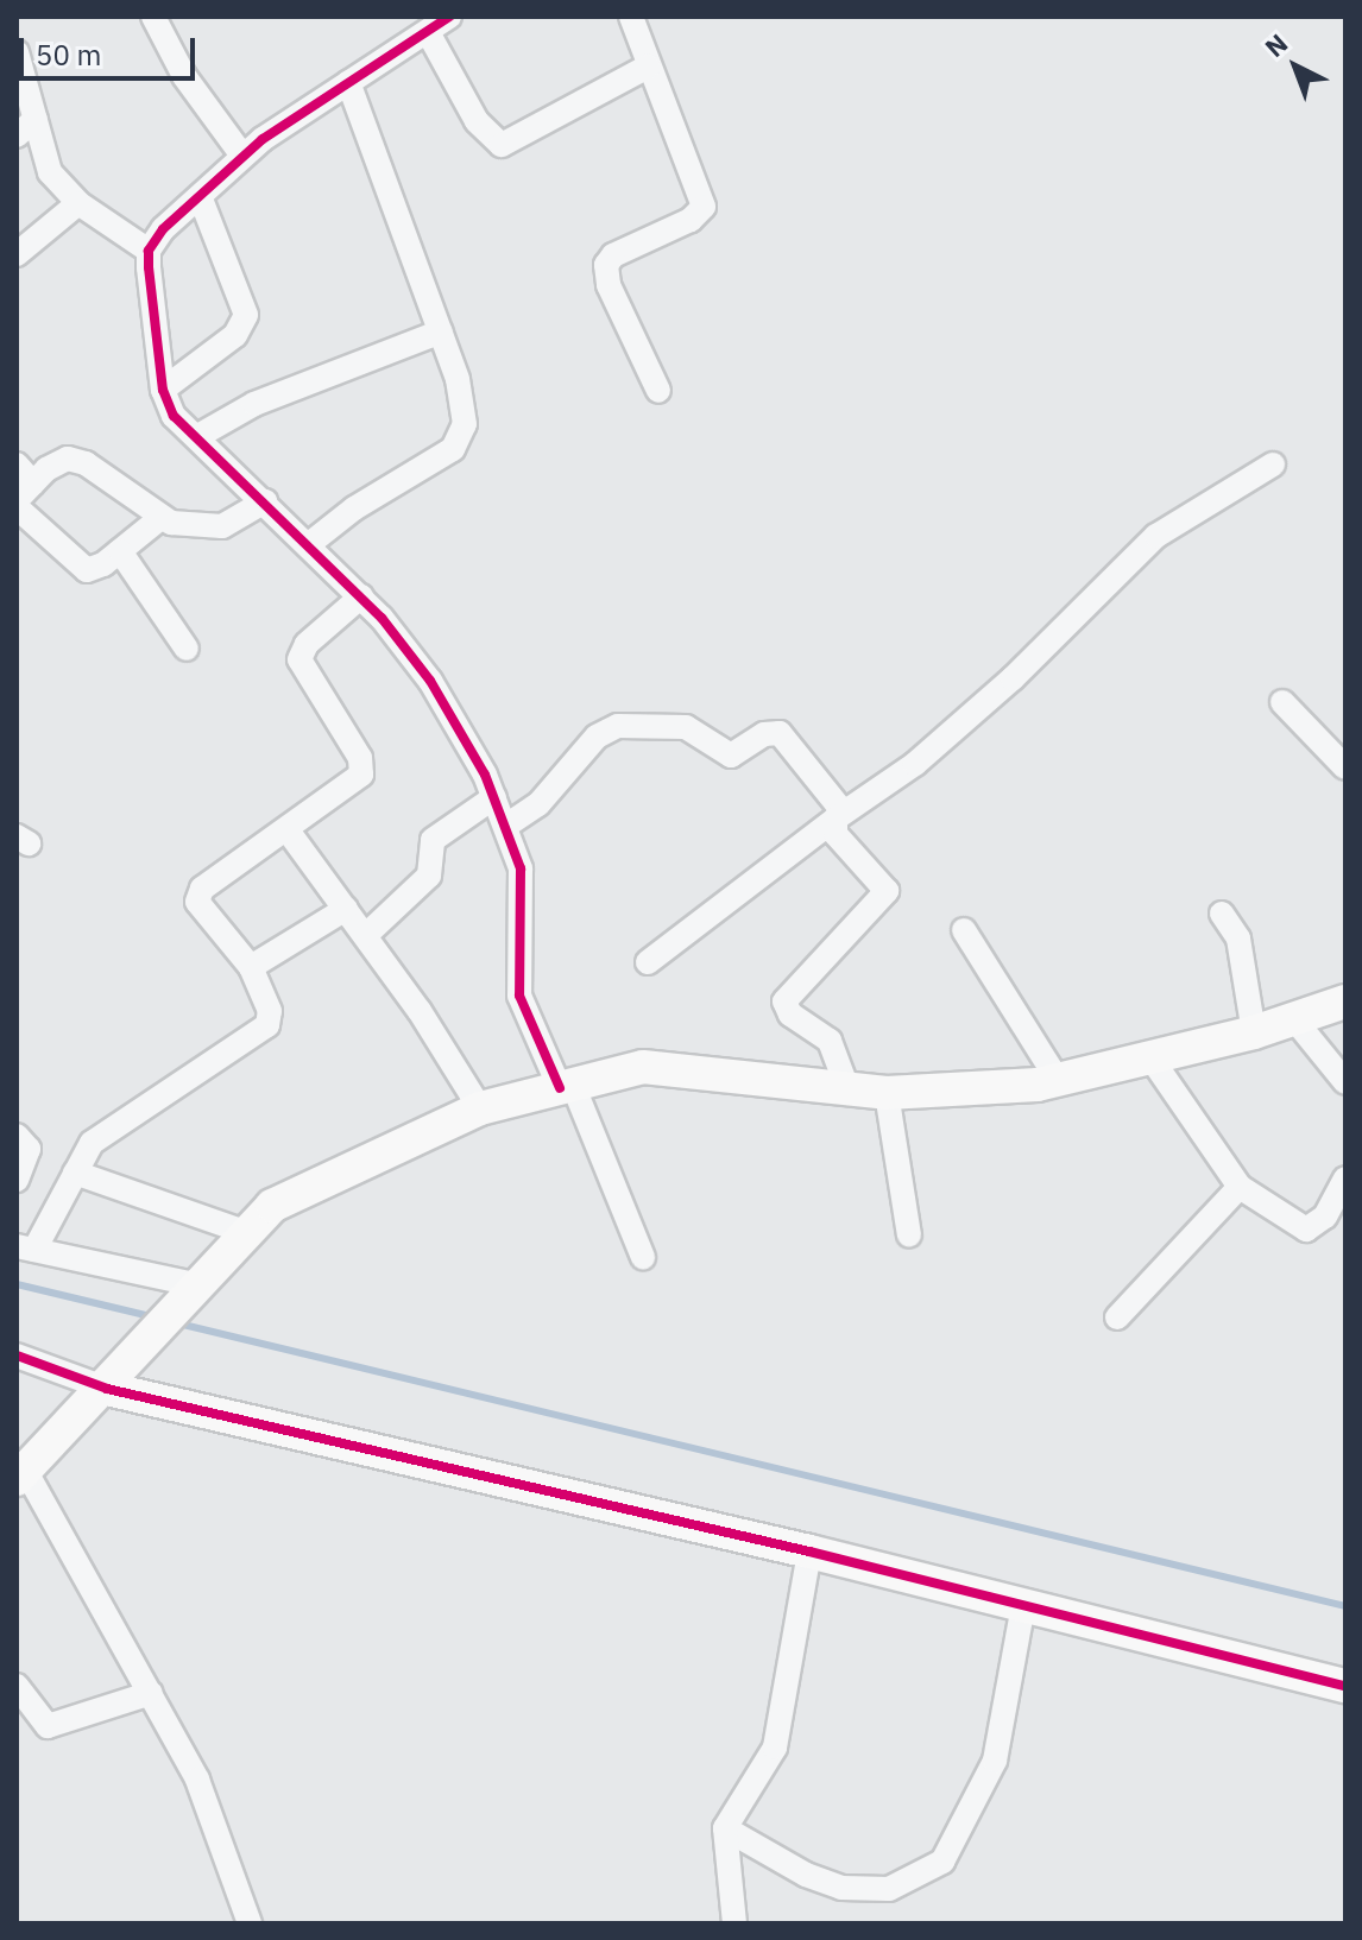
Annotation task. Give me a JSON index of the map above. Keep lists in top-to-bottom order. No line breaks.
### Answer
{"scale_bar":"50 m","north":"top left"}
